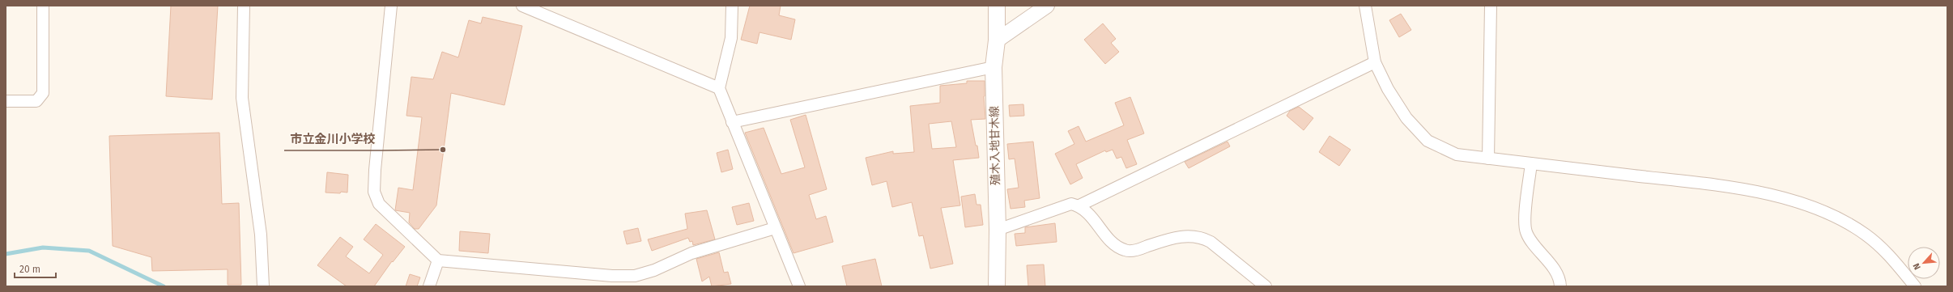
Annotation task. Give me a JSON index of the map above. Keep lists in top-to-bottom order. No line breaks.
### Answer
{"streets":{"main road":["殖木入地甘木線"]},"places":["市立金川小学校"],"scale_bar":"20 m","north":"bottom left"}
